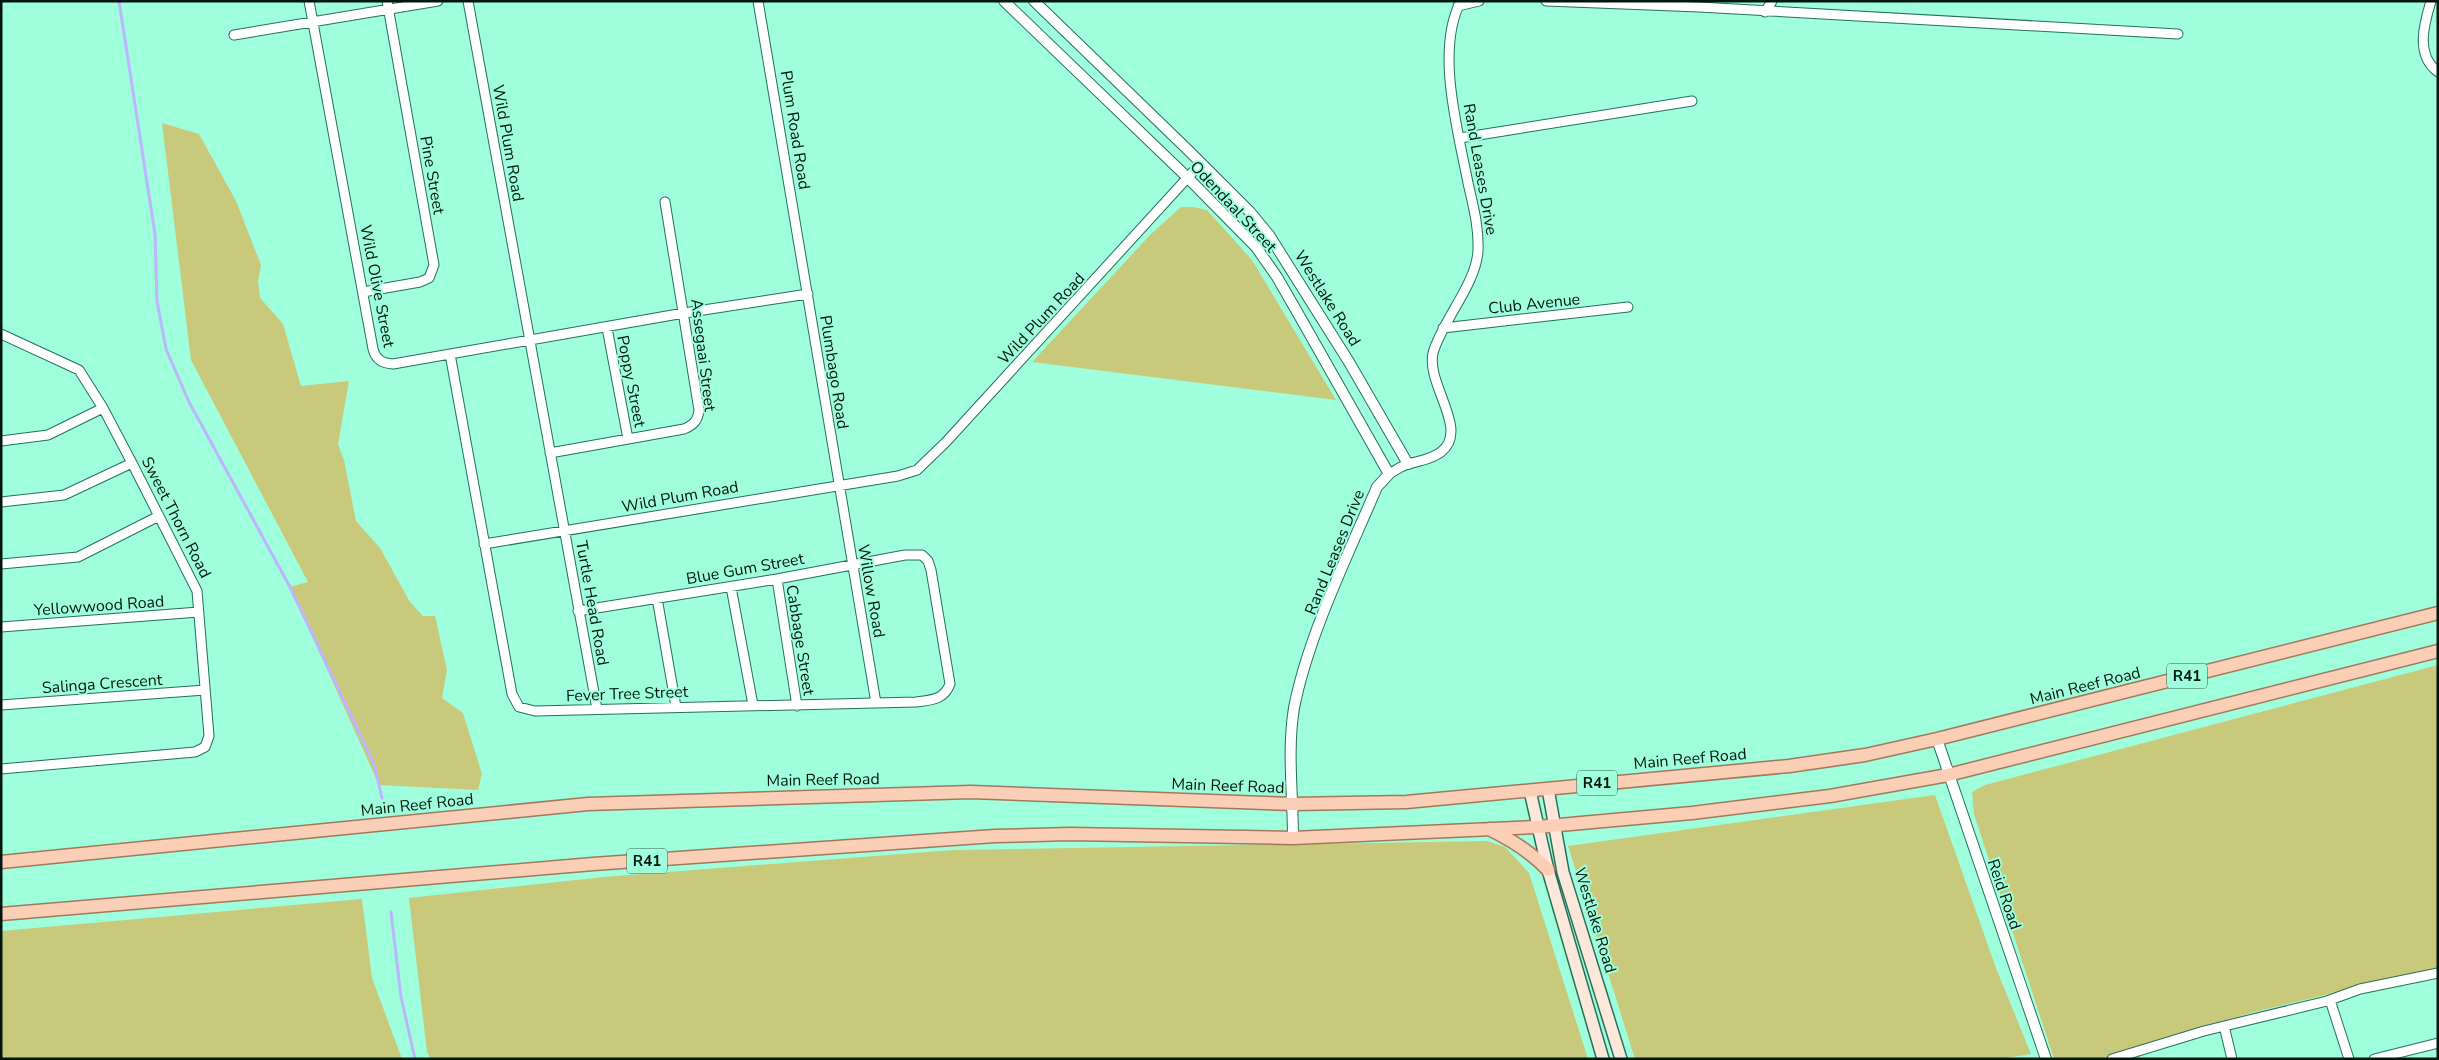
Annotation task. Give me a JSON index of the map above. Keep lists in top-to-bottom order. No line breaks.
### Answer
{"streets":{"main road":["Westlake Road","R41","Main Reef Road"],"street":["Plum Road Road","Wild Plum Road","Rand Leases Drive","Pine Street","Odendaal Street","Wild Olive Street","Club Avenue","Assegaai Street","Plumbago Road","Poppy Street","Sweet Thorn Road","Blue Gum Street","Willow Road","Turtle Head Road","Yellowwood Road","Cabbage Street","Salinga Crescent","Fever Tree Street","Reid Road"]},"crossings":[["Plum Road Road","Plumbago Road"],["Wild Plum Road","Odendaal Street"],["Wild Plum Road","Wild Olive Street"],["Wild Plum Road","Westlake Road"],["Wild Plum Road","Assegaai Street"],["Wild Plum Road","Plumbago Road"],["Wild Plum Road","Willow Road"],["Wild Plum Road","Turtle Head Road"],["Rand Leases Drive","Odendaal Street"],["Rand Leases Drive","Westlake Road"],["Rand Leases Drive","Club Avenue"],["Rand Leases Drive","R41"],["Rand Leases Drive","Main Reef Road"],["Pine Street","Wild Olive Street"],["Odendaal Street","Westlake Road"],["Wild Olive Street","Assegaai Street"],["Wild Olive Street","Plumbago Road"],["Wild Olive Street","Poppy Street"],["Wild Olive Street","Fever Tree Street"],["Westlake Road","R41"],["Westlake Road","Main Reef Road"],["Assegaai Street","Poppy Street"],["Plumbago Road","Willow Road"],["Sweet Thorn Road","Yellowwood Road"],["Sweet Thorn Road","Salinga Crescent"],["Blue Gum Street","Willow Road"],["Blue Gum Street","Turtle Head Road"],["Blue Gum Street","Cabbage Street"],["Blue Gum Street","Fever Tree Street"],["Willow Road","Fever Tree Street"],["Turtle Head Road","Fever Tree Street"],["Cabbage Street","Fever Tree Street"],["R41","Reid Road"],["Main Reef Road","Reid Road"]]}
